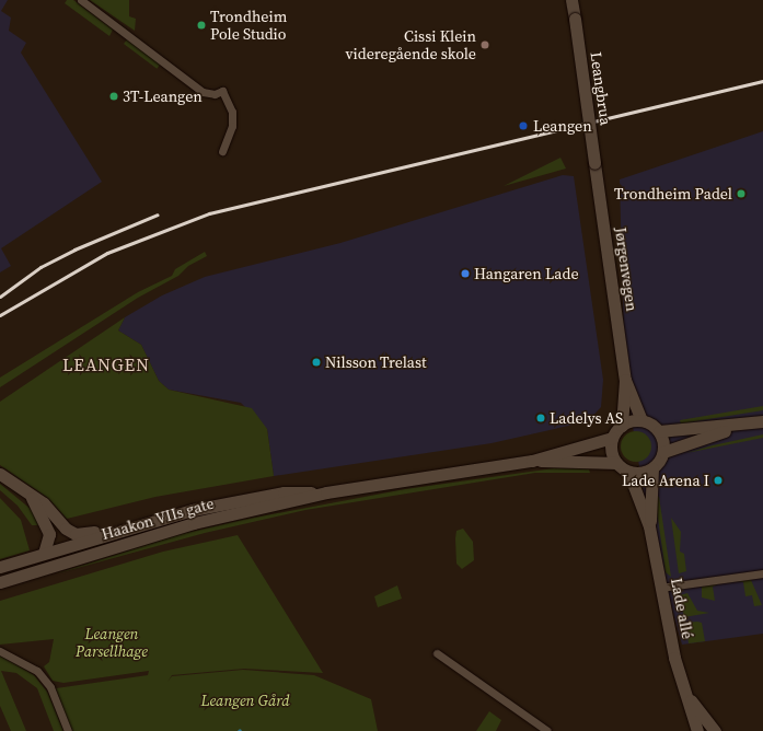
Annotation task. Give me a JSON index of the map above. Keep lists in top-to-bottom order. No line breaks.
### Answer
{"streets":{"main road":["Leangbrua","Jørgenvegen","Haakon VIIs gate","Lade allé"]},"crossings":[["Leangbrua","Jørgenvegen"],["Jørgenvegen","Haakon VIIs gate"],["Jørgenvegen","Lade allé"],["Haakon VIIs gate","Lade allé"]],"districts":["LEANGEN"],"parks":["Leangen Parsellhage","Leangen Gård"],"places":["Trondheim Pole Studio","Cissi Klein videregående skole","3T-Leangen","Leangen","Trondheim Padel","Hangaren Lade","Nilsson Trelast","Ladelys AS","Lade Arena I"]}
